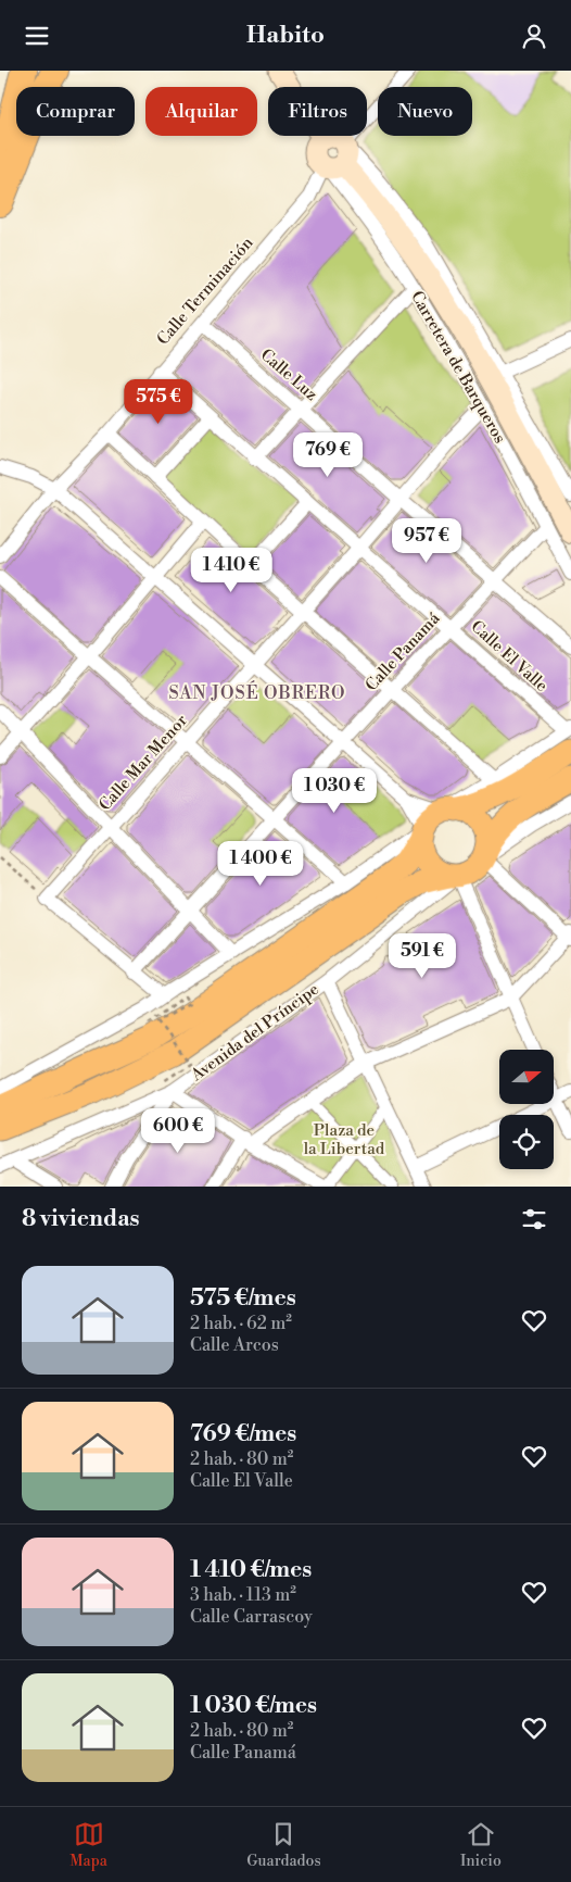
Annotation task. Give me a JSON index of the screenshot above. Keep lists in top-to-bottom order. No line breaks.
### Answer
{"streets":{"main road":["Carretera de Barqueros","Avenida del Príncipe"],"street":["Calle Terminación","Calle Luz","Calle Panamá","Calle El Valle","Calle Mar Menor"]},"crossings":[["Calle Terminación","Carretera de Barqueros"],["Calle Terminación","Calle Luz"],["Calle Terminación","Calle El Valle"],["Carretera de Barqueros","Calle Panamá"],["Carretera de Barqueros","Calle Mar Menor"],["Calle Luz","Calle Panamá"],["Calle Luz","Calle Mar Menor"],["Calle Panamá","Calle El Valle"],["Calle El Valle","Calle Mar Menor"]],"districts":["SAN JOSÉ OBRERO"],"parks":["Plaza de la Libertad"],"north":"right","page":{"header":"Habito","chip":["Comprar","Alquilar","Filtros","Nuevo"],"price":["575 €","769 €","957 €","1 410 €","1 030 €","1 400 €","591 €","600 €"],"heading":"8 viviendas","list":[{"name":"575 €/mes","note":"2 hab. · 62 m² · Calle Arcos"},{"name":"769 €/mes","note":"2 hab. · 80 m² · Calle El Valle"},{"name":"1 410 €/mes","note":"3 hab. · 113 m² · Calle Carrascoy"},{"name":"1 030 €/mes","note":"2 hab. · 80 m² · Calle Panamá"}],"tabs":["Mapa","Guardados","Inicio"]}}
